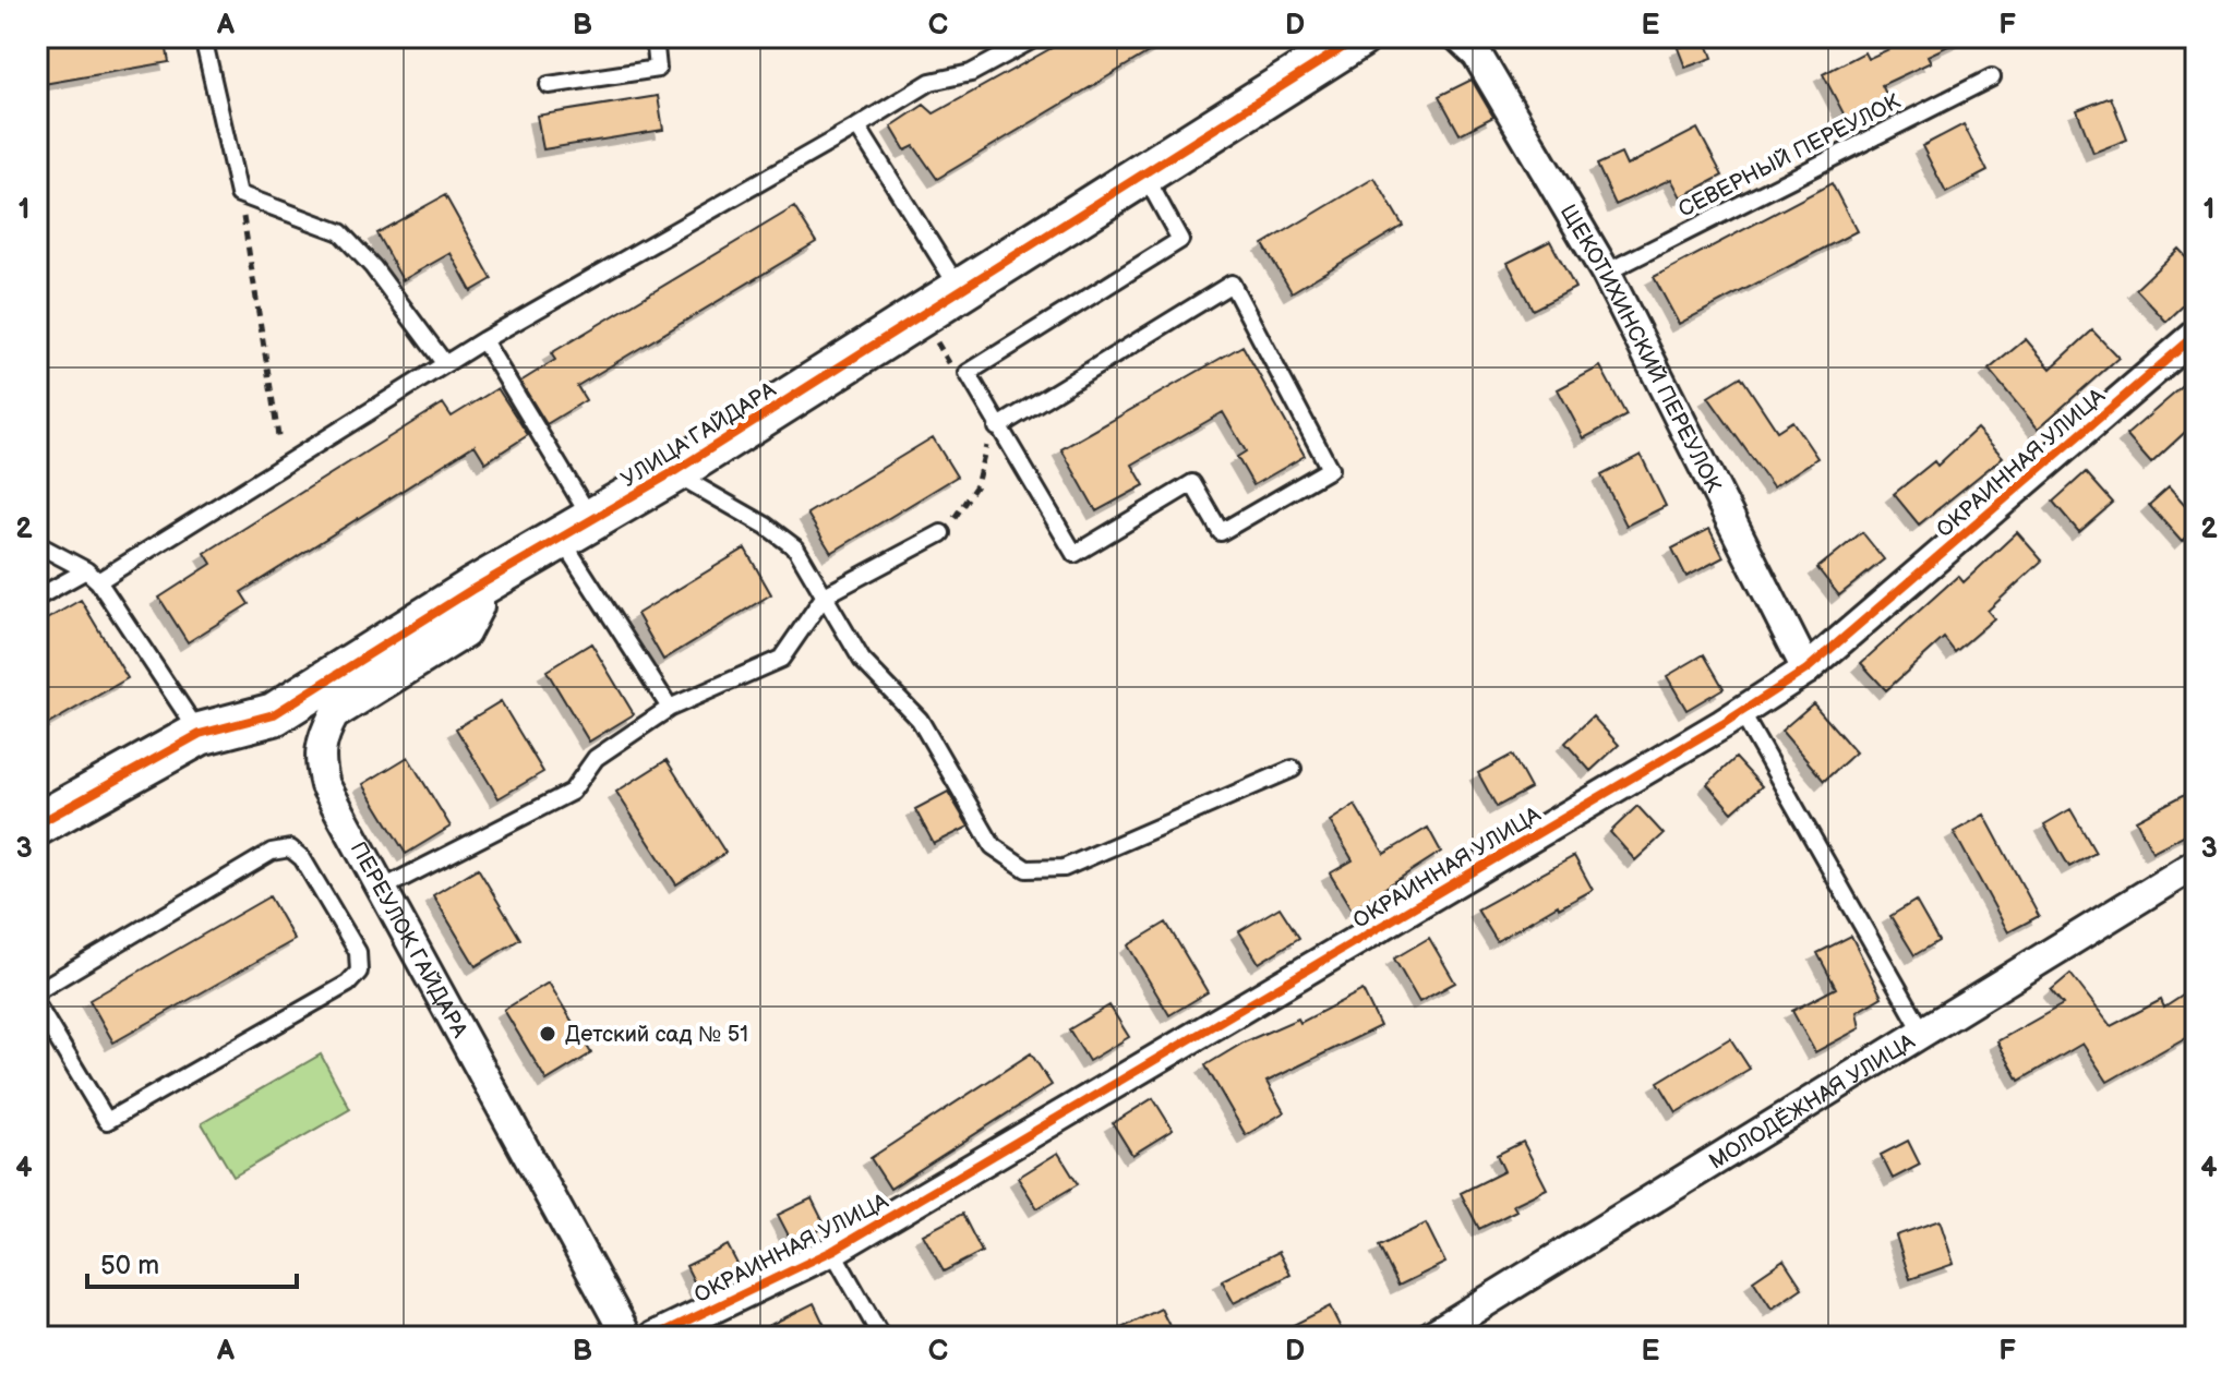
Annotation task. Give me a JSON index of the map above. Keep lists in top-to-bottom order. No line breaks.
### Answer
{"streets":{"street":["ЩЕКОТИХИНСКИЙ ПЕРЕУЛОК","УЛИЦА ГАЙДАРА","ОКРАИННАЯ УЛИЦА","ПЕРЕУЛОК ГАЙДАРА","МОЛОДЁЖНАЯ УЛИЦА"],"lane":["СЕВЕРНЫЙ ПЕРЕУЛОК"]},"crossings":[["СЕВЕРНЫЙ ПЕРЕУЛОК","ЩЕКОТИХИНСКИЙ ПЕРЕУЛОК"],["ЩЕКОТИХИНСКИЙ ПЕРЕУЛОК","ОКРАИННАЯ УЛИЦА"],["УЛИЦА ГАЙДАРА","ПЕРЕУЛОК ГАЙДАРА"]],"places":["Детский сад № 51"],"scale_bar":"50 m","grid":{"columns":["A","B","C","D","E","F"],"rows":["1","2","3","4"]}}
